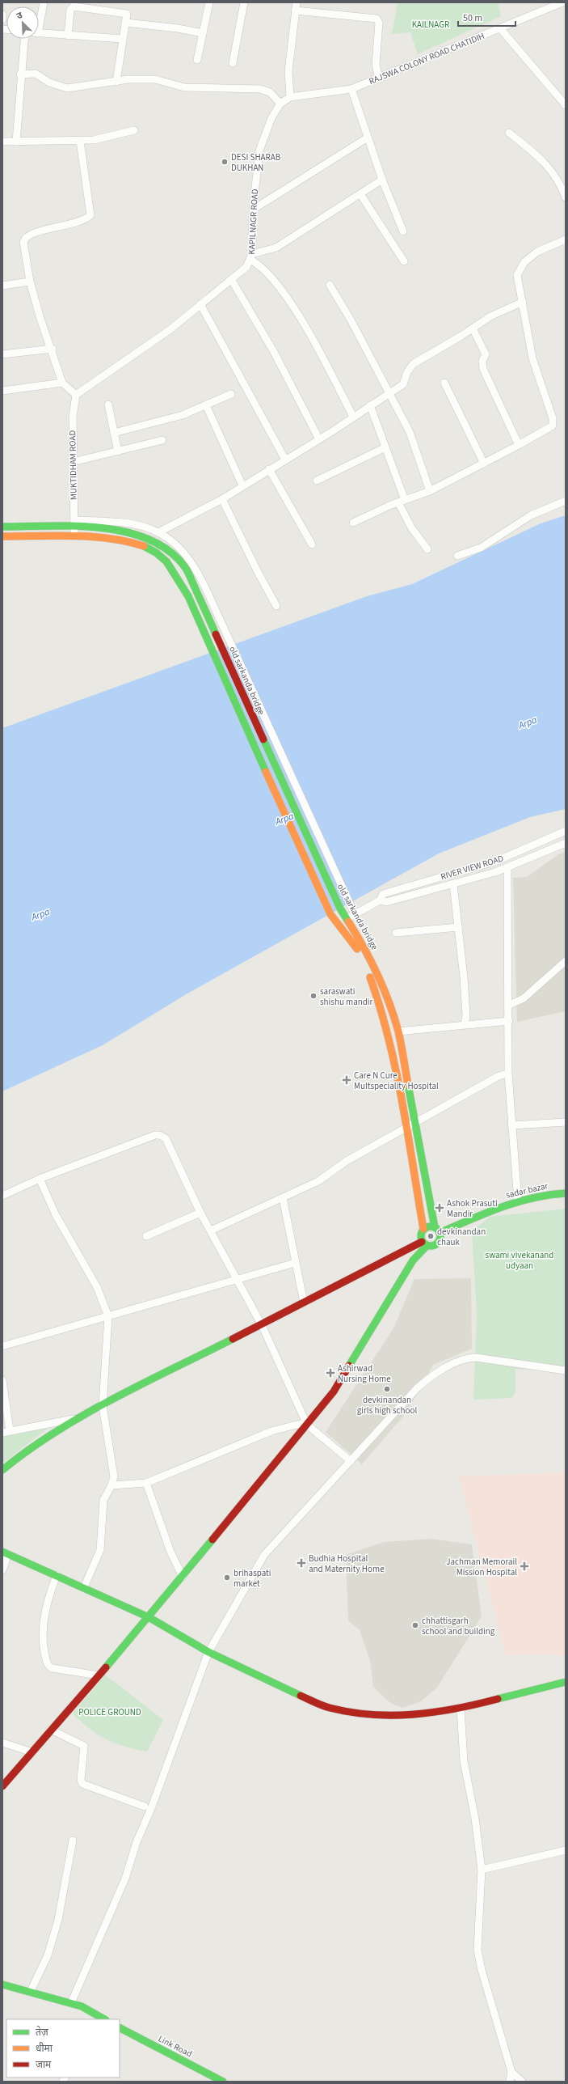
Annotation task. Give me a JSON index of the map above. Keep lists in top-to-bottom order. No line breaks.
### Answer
{"streets":{"main road":["old sarkanda bridge","sadar bazar","Link Road"],"street":["RAJSWA COLONY ROAD CHATIDIH","KAPILNAGR ROAD","MUKTIDHAM ROAD","RIVER VIEW ROAD"]},"crossings":[["RAJSWA COLONY ROAD CHATIDIH","KAPILNAGR ROAD"],["KAPILNAGR ROAD","MUKTIDHAM ROAD"],["MUKTIDHAM ROAD","old sarkanda bridge"],["old sarkanda bridge","RIVER VIEW ROAD"],["old sarkanda bridge","sadar bazar"]],"water":["Arpa"],"parks":["KAILNAGR","swami vivekanand udyaan","POLICE GROUND"],"places":{"other":["DESI SHARAB DUKHAN","saraswati shishu mandir","devkinandan chauk","devkinandan girls high school","brihaspati market","chhattisgarh school and building"],"health":["Care N Cure Multspeciality Hospital","Ashok Prasuti Mandir","Ashirwad Nursing Home","Budhia Hospital and Maternity Home","Jachman Memorail Mission Hospital"]},"legend":["तेज़","धीमा","जाम"],"scale_bar":"50 m","north":"top left"}
